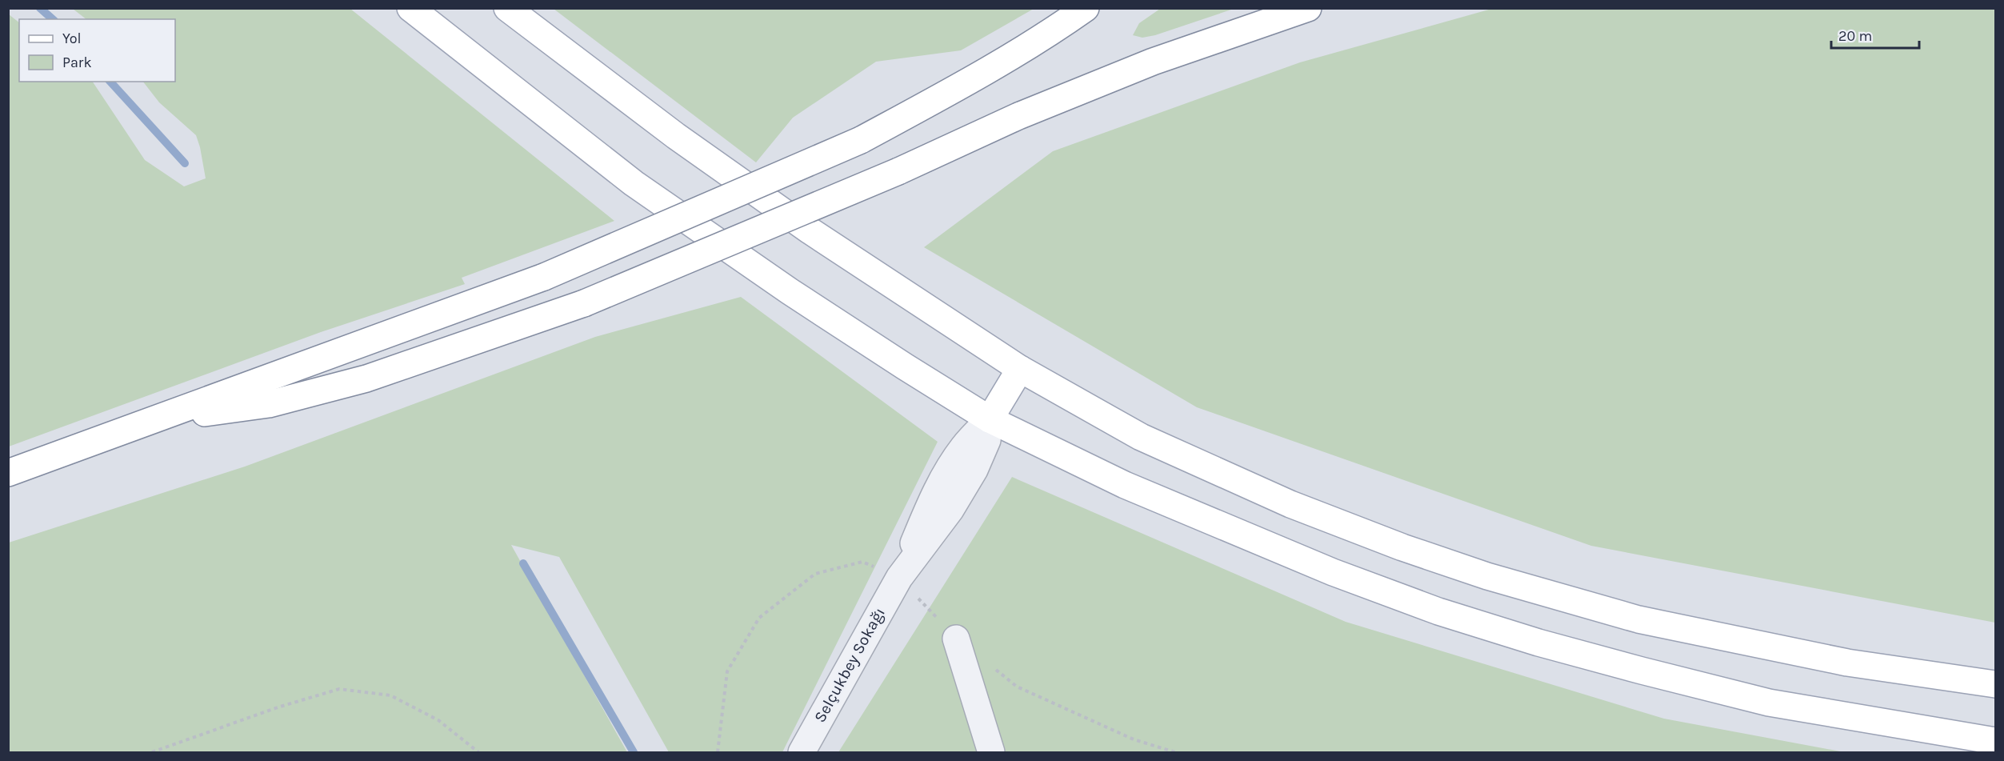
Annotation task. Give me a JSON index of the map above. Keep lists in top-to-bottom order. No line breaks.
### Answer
{"streets":{"street":["Selçukbey Sokağı"]},"legend":["Yol","Park"],"scale_bar":"20 m"}
